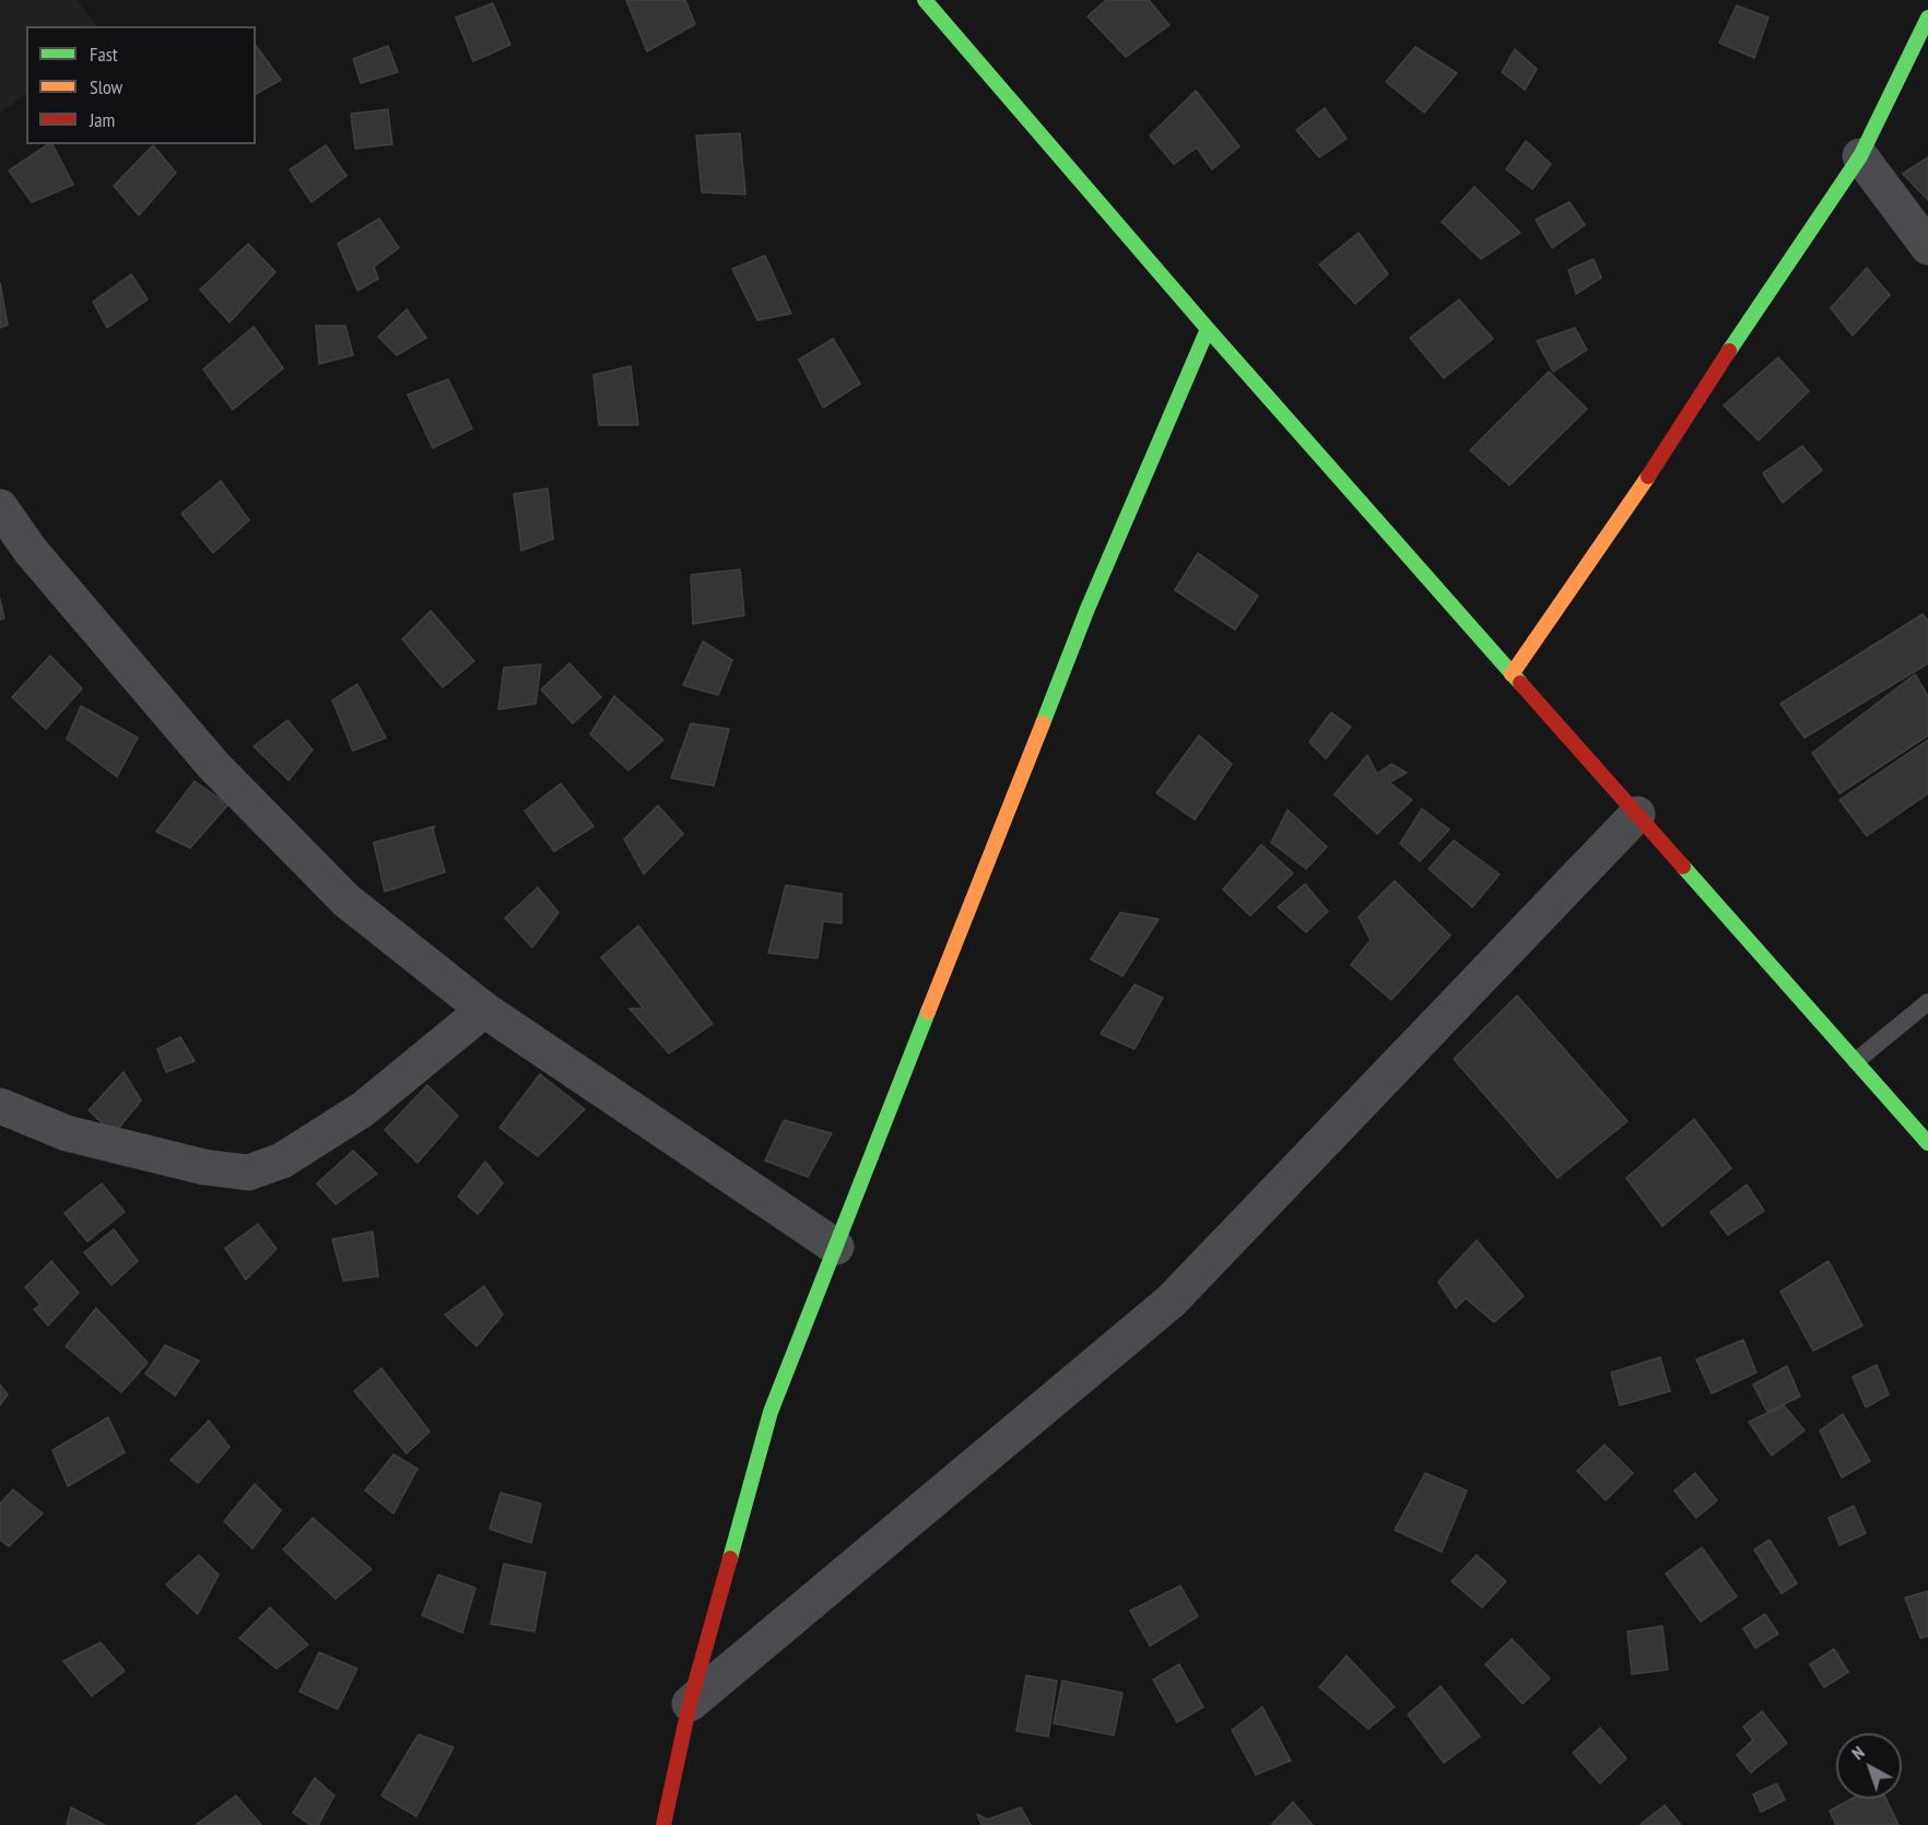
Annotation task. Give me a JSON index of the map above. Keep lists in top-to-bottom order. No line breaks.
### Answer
{"legend":["Fast","Slow","Jam"],"north":"top left"}
